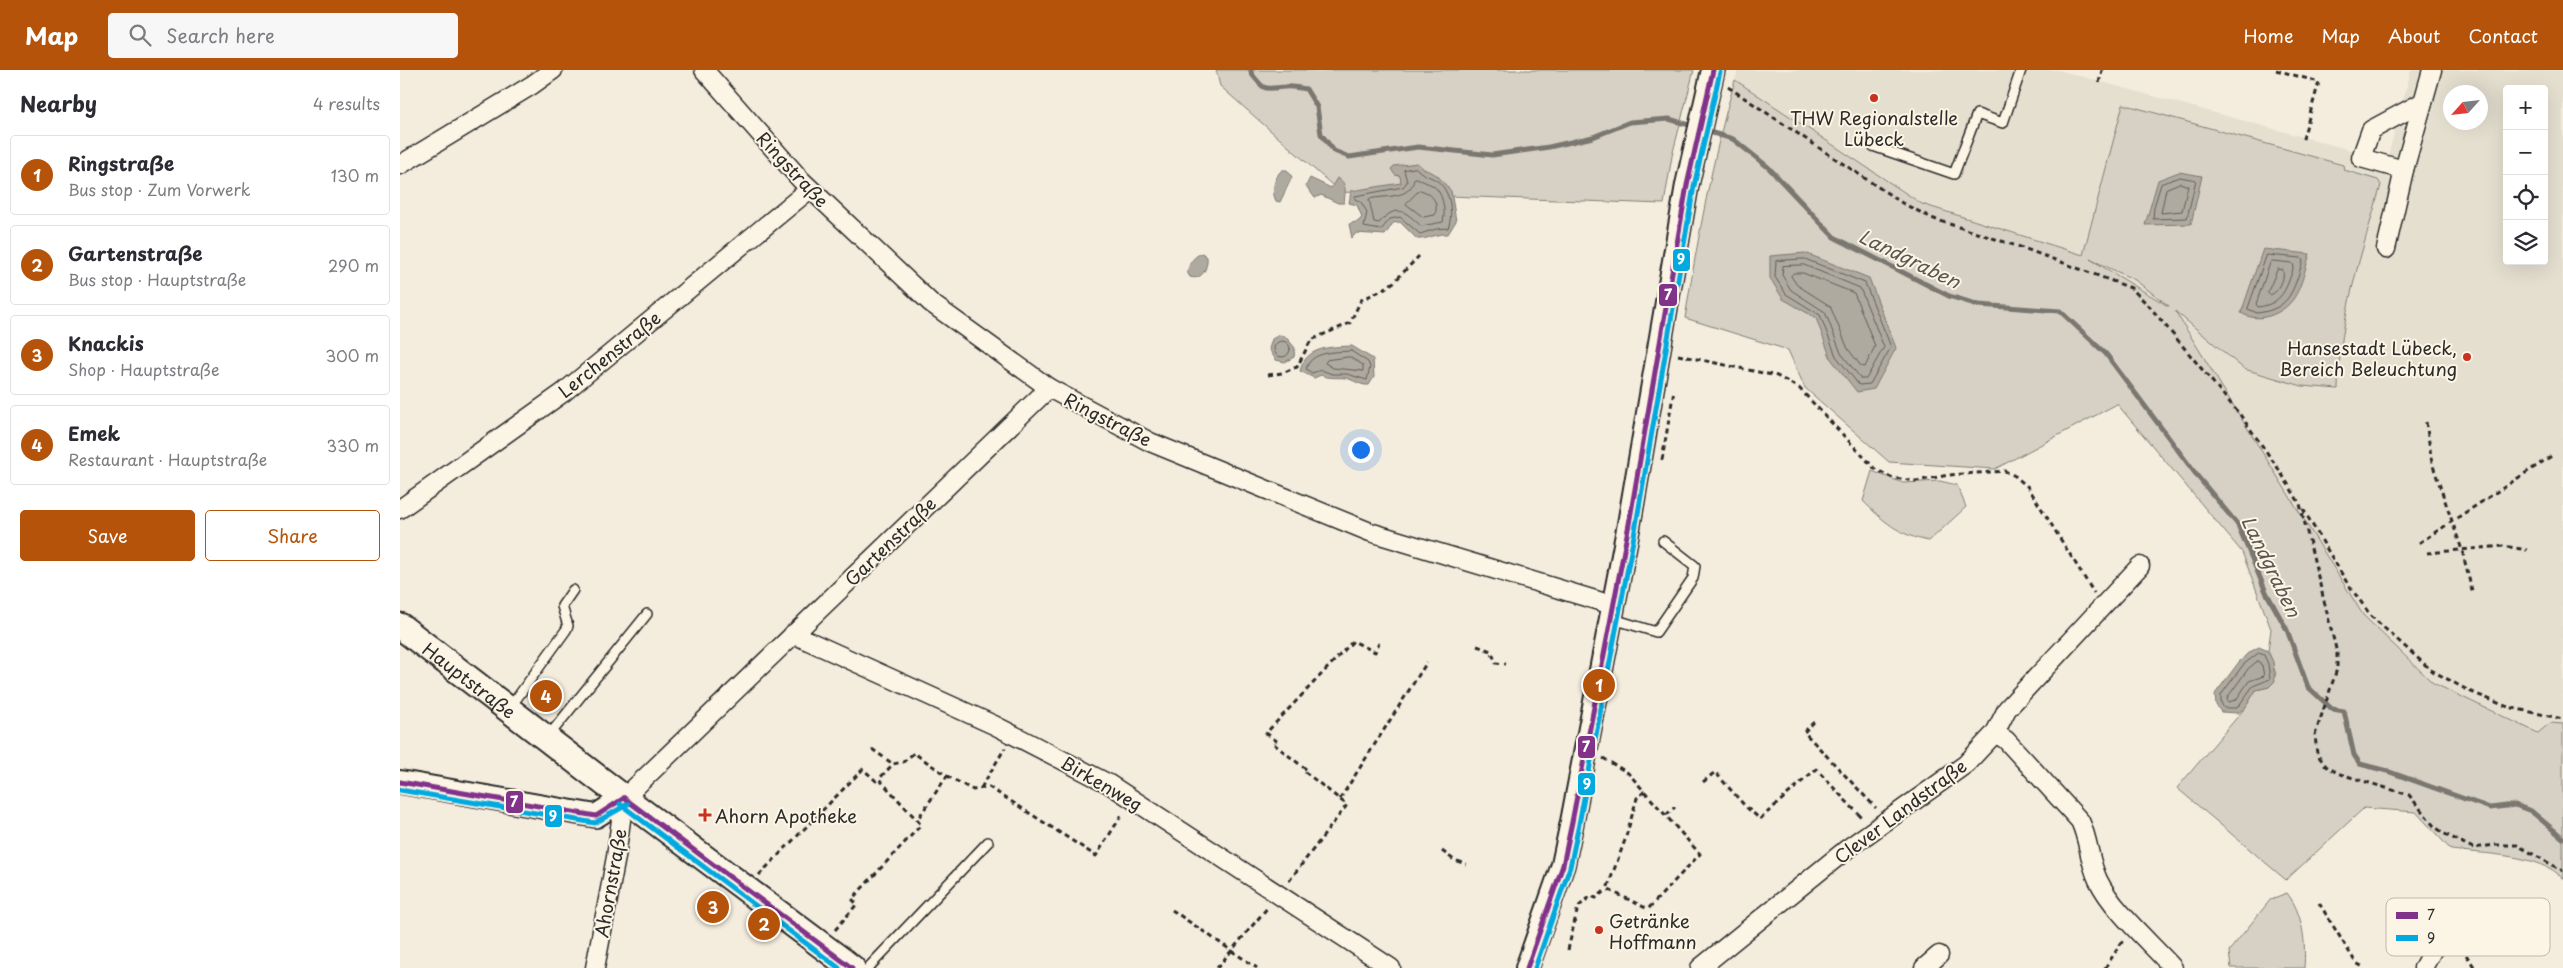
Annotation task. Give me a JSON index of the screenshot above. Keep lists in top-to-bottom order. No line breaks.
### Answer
{"streets":{"main road":["Hauptstraße"],"street":["Ringstraße","Lerchenstraße","Gartenstraße","Birkenweg","Clever Landstraße","Ahornstraße"]},"crossings":[["Ringstraße","Lerchenstraße"],["Ringstraße","Gartenstraße"],["Gartenstraße","Hauptstraße"],["Gartenstraße","Birkenweg"],["Gartenstraße","Ahornstraße"],["Hauptstraße","Ahornstraße"]],"water":["Landgraben"],"places":{"other":["THW Regionalstelle Lübeck","Hansestadt Lübeck, Bereich Beleuchtung","Getränke Hoffmann"],"health":["Ahorn Apotheke"]},"lines":["transit line 7","transit line 9"],"legend":["7","9"],"north":"bottom left","page":{"header":"Map","search":"Search here","nav":["Home","Map","About","Contact"],"heading":["Nearby","4 results"],"map_buttons":["+","−"],"list":[{"mark":"1","name":"Ringstraße","note":"Bus stop · Zum Vorwerk","value":"130 m"},{"mark":"2","name":"Gartenstraße","note":"Bus stop · Hauptstraße","value":"290 m"},{"mark":"3","name":"Knackis","note":"Shop · Hauptstraße","value":"300 m"},{"mark":"4","name":"Emek","note":"Restaurant · Hauptstraße","value":"330 m"}],"buttons":["Save","Share"],"pins":["1","4","3","2"]}}
